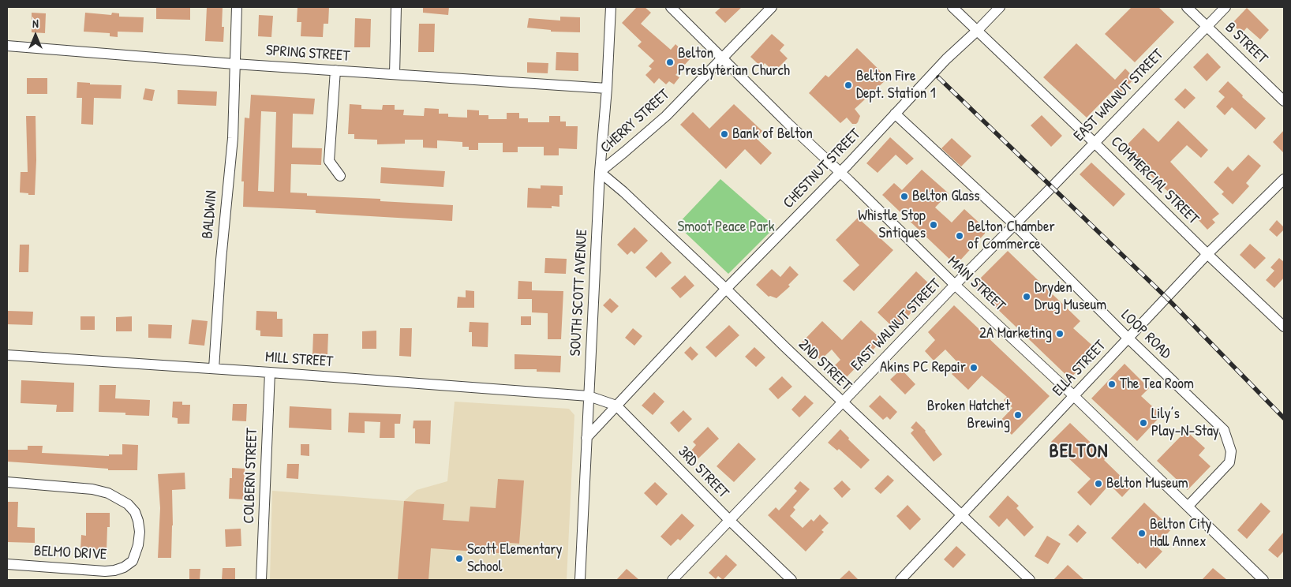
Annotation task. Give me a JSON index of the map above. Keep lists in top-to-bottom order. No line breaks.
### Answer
{"streets":{"street":["B STREET","SPRING STREET","EAST WALNUT STREET","CHERRY STREET","CHESTNUT STREET","COMMERCIAL STREET","BALDWIN","MAIN STREET","SOUTH SCOTT AVENUE","LOOP ROAD","MILL STREET","2ND STREET","ELLA STREET","3RD STREET","COLBERN STREET","BELMO DRIVE"]},"crossings":[["B STREET","EAST WALNUT STREET"],["SPRING STREET","BALDWIN"],["SPRING STREET","SOUTH SCOTT AVENUE"],["EAST WALNUT STREET","COMMERCIAL STREET"],["EAST WALNUT STREET","MAIN STREET"],["EAST WALNUT STREET","LOOP ROAD"],["EAST WALNUT STREET","2ND STREET"],["EAST WALNUT STREET","3RD STREET"],["CHERRY STREET","MAIN STREET"],["CHERRY STREET","SOUTH SCOTT AVENUE"],["CHERRY STREET","2ND STREET"],["CHESTNUT STREET","COMMERCIAL STREET"],["CHESTNUT STREET","MAIN STREET"],["CHESTNUT STREET","SOUTH SCOTT AVENUE"],["CHESTNUT STREET","LOOP ROAD"],["CHESTNUT STREET","2ND STREET"],["CHESTNUT STREET","3RD STREET"],["COMMERCIAL STREET","ELLA STREET"],["BALDWIN","MILL STREET"],["MAIN STREET","LOOP ROAD"],["MAIN STREET","ELLA STREET"],["SOUTH SCOTT AVENUE","MILL STREET"],["SOUTH SCOTT AVENUE","2ND STREET"],["SOUTH SCOTT AVENUE","3RD STREET"],["LOOP ROAD","ELLA STREET"],["MILL STREET","3RD STREET"],["MILL STREET","COLBERN STREET"],["2ND STREET","ELLA STREET"]],"districts":["BELTON"],"parks":["Smoot Peace Park"],"places":["Belton Presbyterian Church","Belton Fire Dept. Station 1","Bank of Belton","Belton Glass","Whistle Stop Sntiques","Belton Chamber of Commerce","Dryden Drug Museum","2A Marketing","Akins PC Repair","The Tea Room","Broken Hatchet Brewing","Lily’s Play-N-Stay","Belton Museum","Belton City Hall Annex","Scott Elementary School"],"north":"top"}
